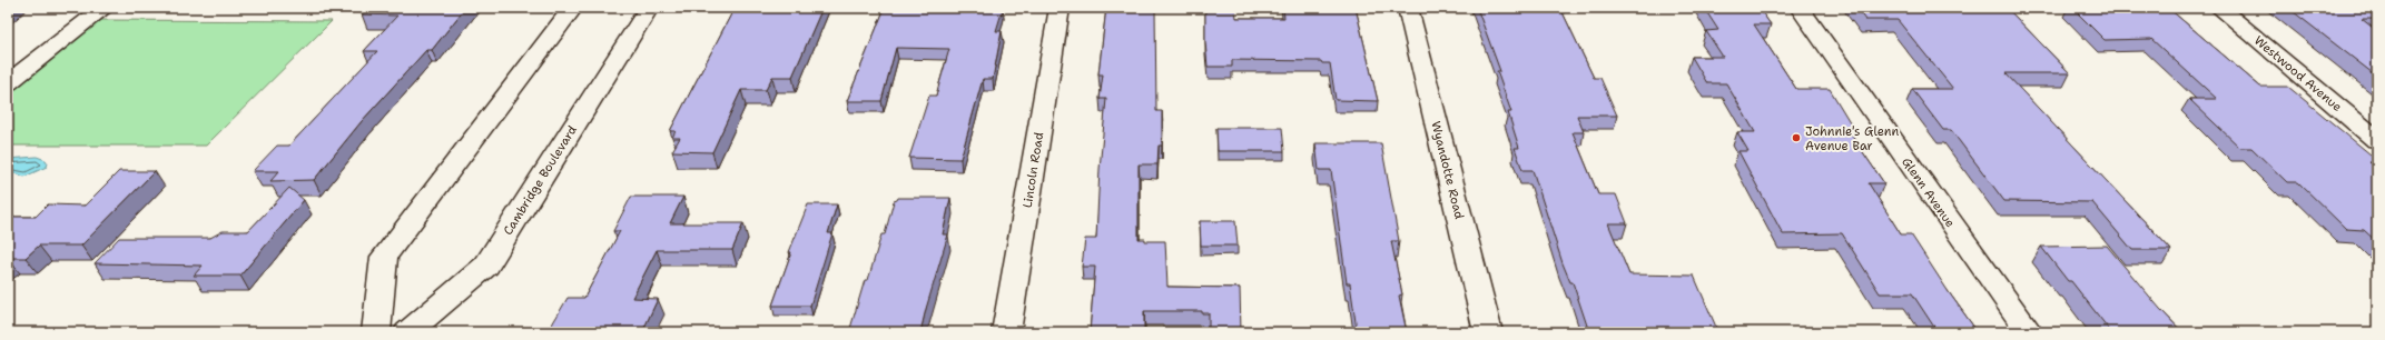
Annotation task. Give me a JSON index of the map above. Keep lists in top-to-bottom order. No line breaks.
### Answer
{"streets":{"street":["Westwood Avenue","Lincoln Road","Wyandotte Road","Cambridge Boulevard","Glenn Avenue"]},"places":["Johnnie's Glenn Avenue Bar"]}
